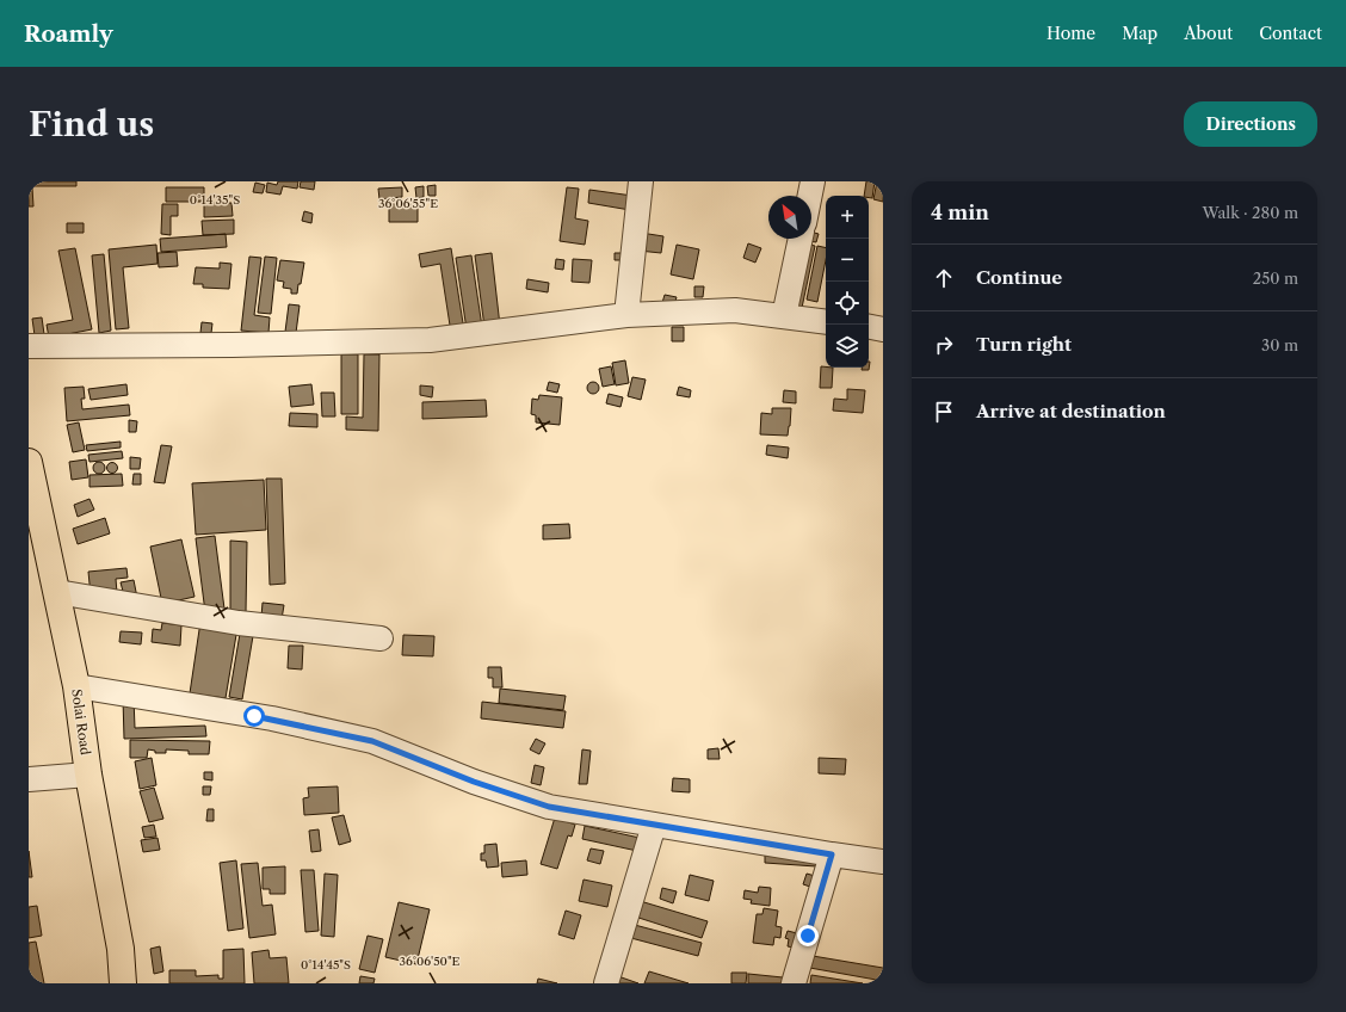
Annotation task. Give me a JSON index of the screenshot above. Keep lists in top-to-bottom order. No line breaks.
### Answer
{"streets":{"highway":["Solai Road"]},"north":"top left","page":{"header":"Roamly","nav":["Home","Map","About","Contact"],"buttons":"Directions","title":"Find us","heading":["4 min","Walk · 280 m"],"map_buttons":["+","−"],"list":[["Continue","250 m"],["Turn right","30 m"],"Arrive at destination"]},"coordinates":["0°14'35\"S","36°06'55\"E","36°06'50\"E","0°14'45\"S"]}
